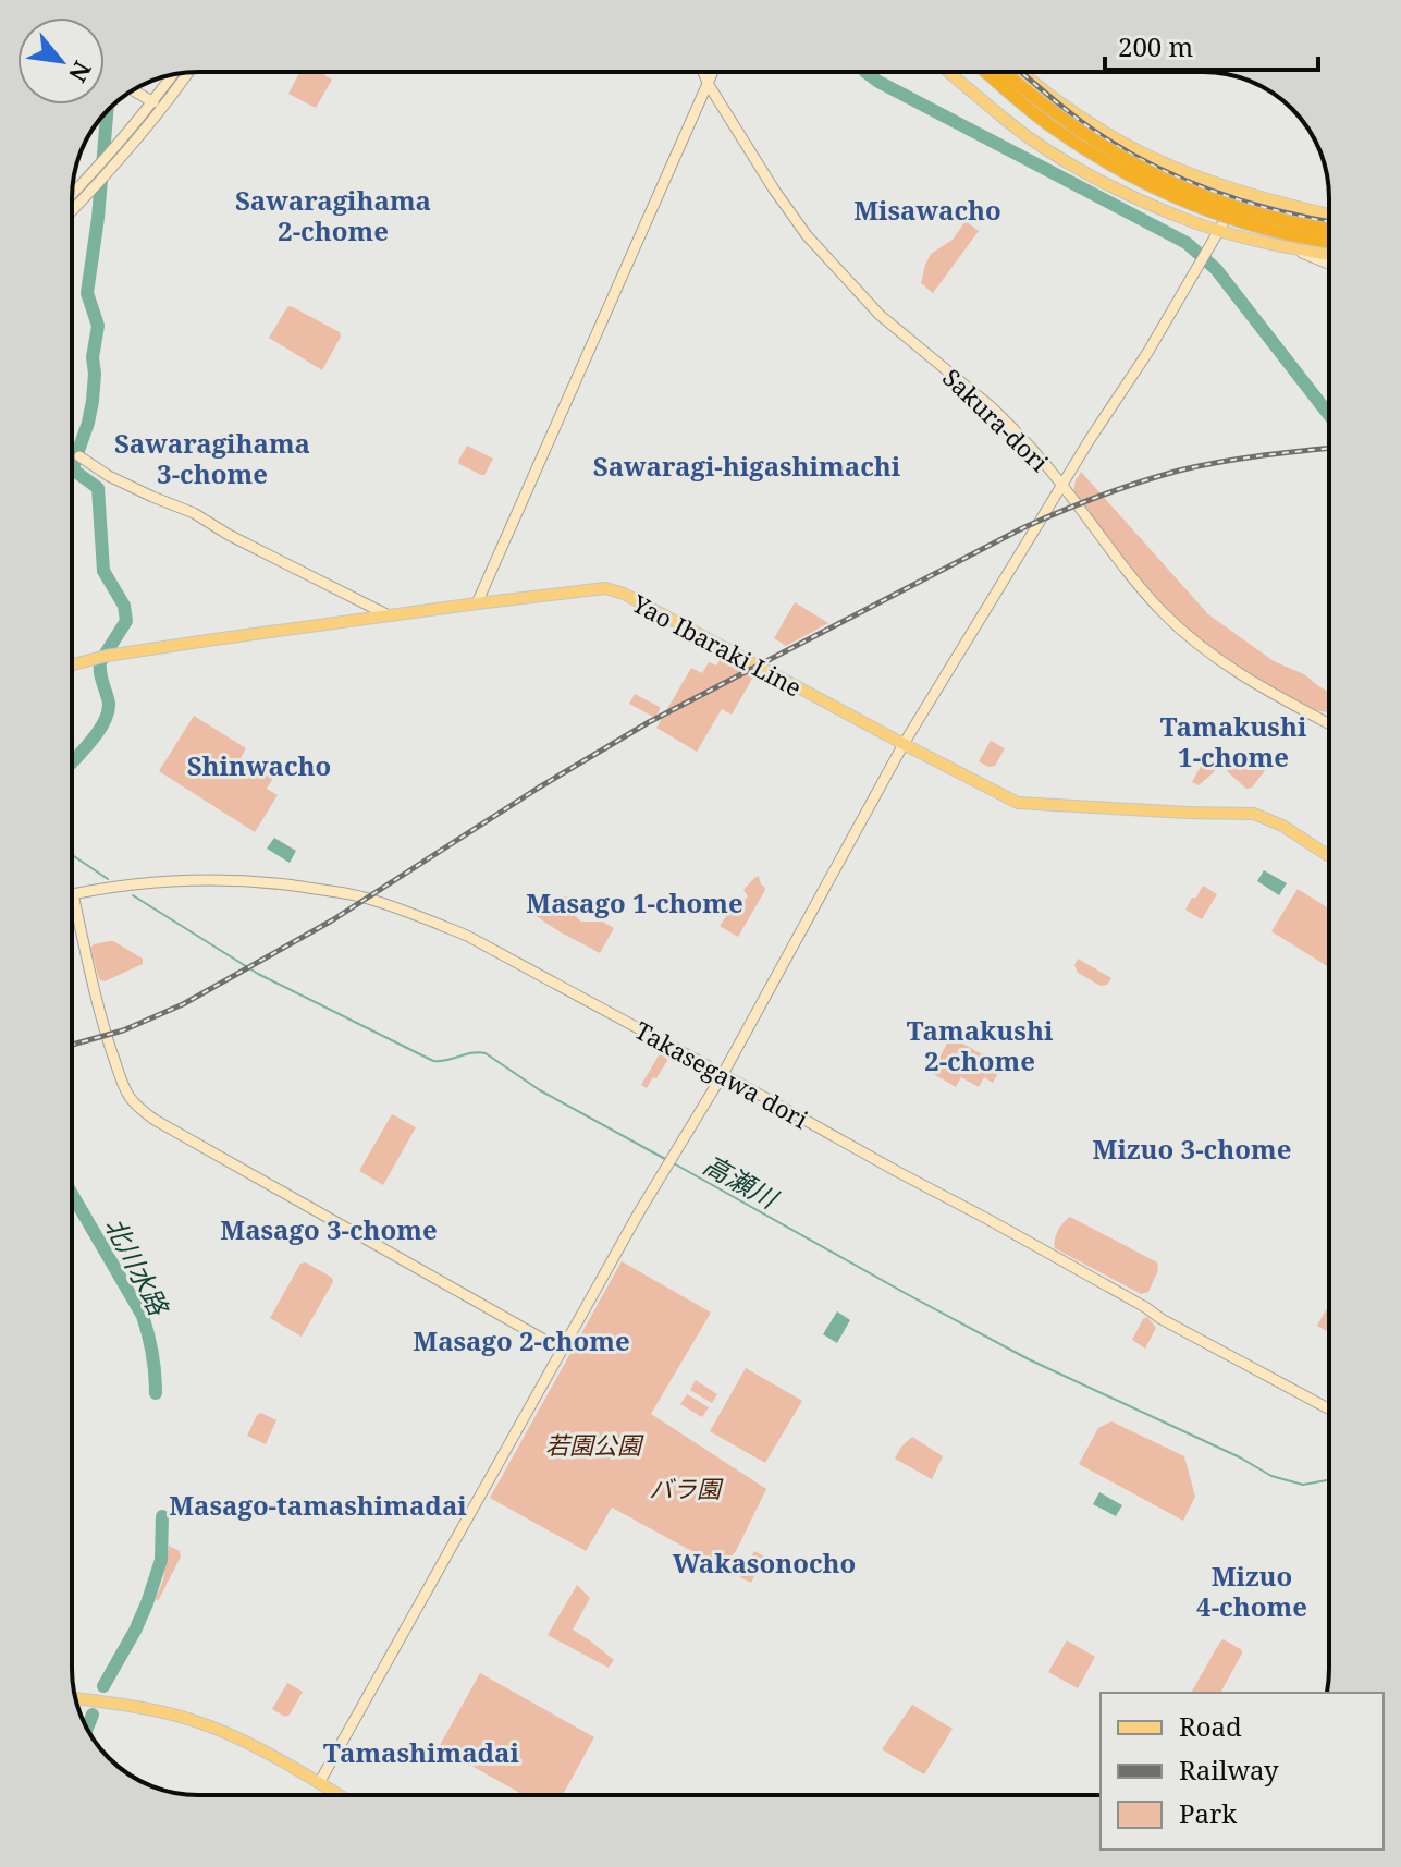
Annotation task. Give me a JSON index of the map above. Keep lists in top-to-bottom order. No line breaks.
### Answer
{"streets":{"main road":["Yao Ibaraki Line"],"street":["Sakura-dori","Takasegawa dori"]},"districts":["Sawaragihama 2-chome","Misawacho","Sawaragihama 3-chome","Sawaragi-higashimachi","Tamakushi 1-chome","Shinwacho","Masago 1-chome","Tamakushi 2-chome","Mizuo 3-chome","Masago 3-chome","Masago 2-chome","Masago-tamashimadai","Wakasonocho","Mizuo 4-chome","Tamashimadai"],"water":["高瀬川","北川水路"],"parks":["若園公園","バラ園"],"legend":["Road","Railway","Park"],"scale_bar":"200 m","north":"bottom right"}
